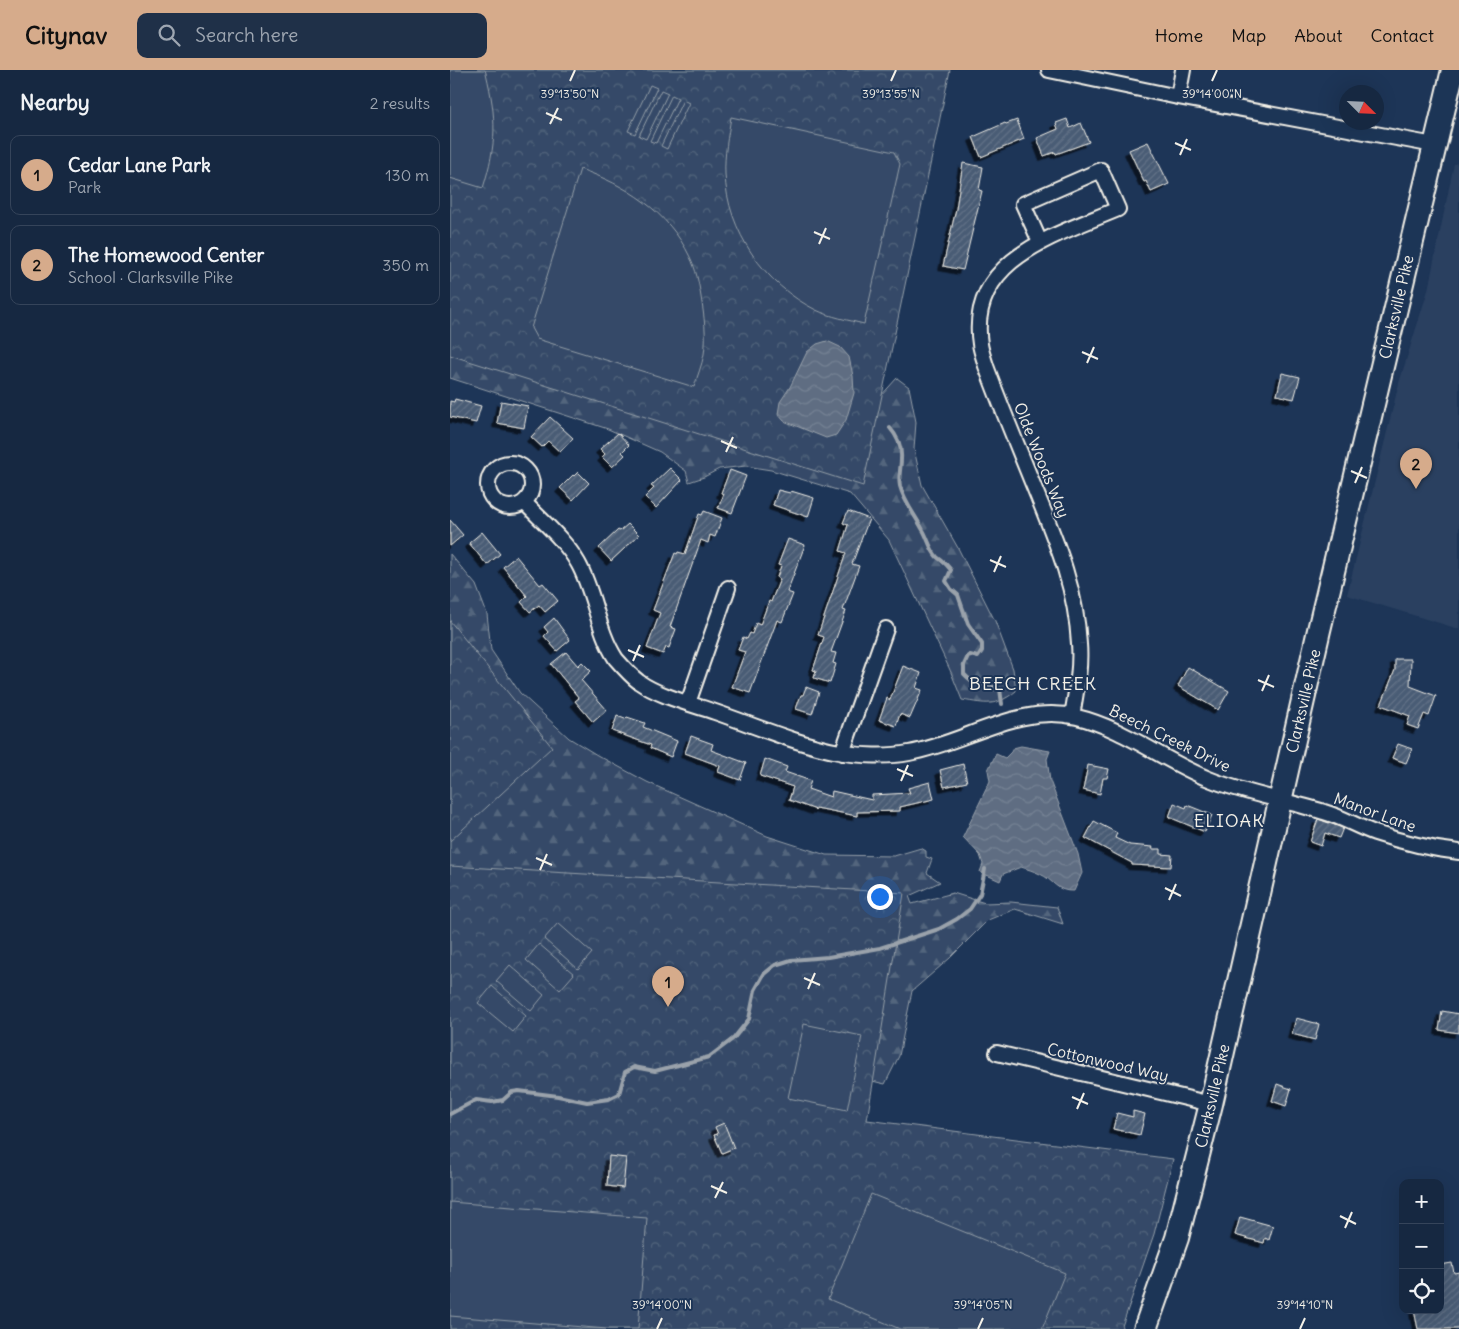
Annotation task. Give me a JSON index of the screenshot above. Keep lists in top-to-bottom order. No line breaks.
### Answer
{"streets":{"main road":["Clarksville Pike"],"street":["Olde Woods Way","Beech Creek Drive","Manor Lane","Cottonwood Way"]},"crossings":[["Clarksville Pike","Beech Creek Drive"],["Clarksville Pike","Manor Lane"],["Clarksville Pike","Cottonwood Way"],["Olde Woods Way","Beech Creek Drive"],["Beech Creek Drive","Manor Lane"]],"districts":["BEECH CREEK","ELIOAK"],"north":"bottom right","page":{"header":"Citynav","search":"Search here","nav":["Home","Map","About","Contact"],"heading":["Nearby","2 results"],"list":[{"mark":"1","name":"Cedar Lane Park","note":"Park","value":"130 m"},{"mark":"2","name":"The Homewood Center","note":"School · Clarksville Pike","value":"350 m"}],"pins":["2","1"],"map_buttons":["+","−"]},"coordinates":["39°13'50\"N","39°13'55\"N","39°14'00\"N","39°14'05\"N","39°14'10\"N"]}
